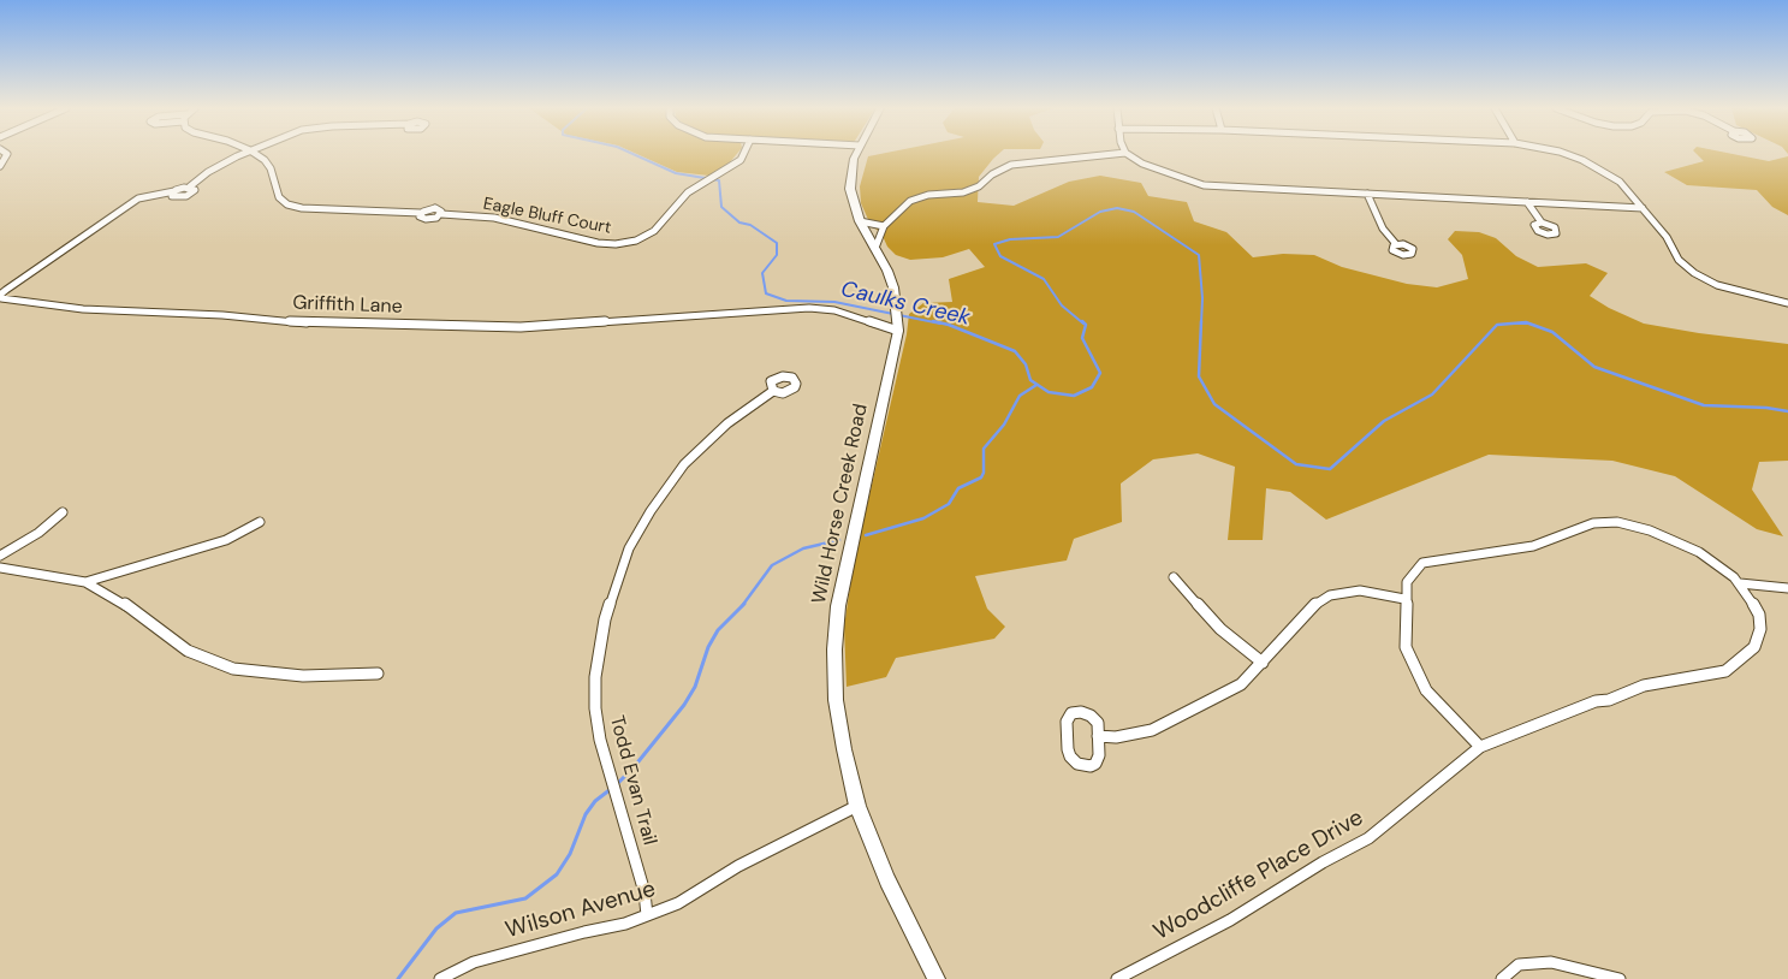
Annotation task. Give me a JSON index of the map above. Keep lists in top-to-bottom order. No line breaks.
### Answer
{"streets":{"main road":["Wild Horse Creek Road"],"street":["Eagle Bluff Court","Griffith Lane","Todd Evan Trail","Woodcliffe Place Drive","Wilson Avenue"]},"crossings":[["Griffith Lane","Wild Horse Creek Road"],["Wild Horse Creek Road","Wilson Avenue"],["Todd Evan Trail","Wilson Avenue"]],"water":["Caulks Creek"]}
